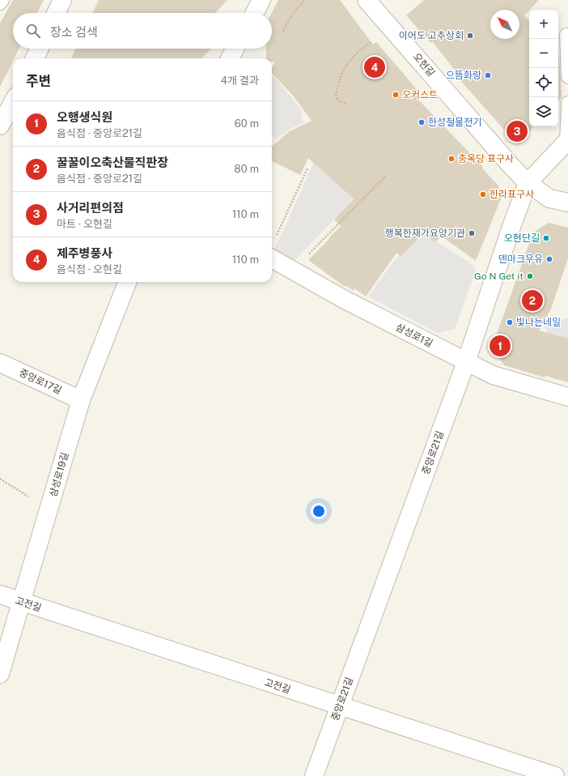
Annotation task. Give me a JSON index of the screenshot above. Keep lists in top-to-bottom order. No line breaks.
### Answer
{"streets":{"street":["오현길","삼성로1길","중앙로17길","중앙로21길","삼성로19길","고전길"]},"crossings":[["오현길","중앙로21길"],["삼성로1길","중앙로21길"],["중앙로17길","삼성로19길"],["중앙로21길","고전길"],["삼성로19길","고전길"]],"places":["이어도 고추상회","으뜸화랑","오커스트","한성철물전기","충옥당 표구사","한라표구사","행복한재가요양기관","오현단길","덴마크우유","Go N Get it","빛나는네일"],"north":"top left","page":{"map_buttons":["+","−"],"search":"장소 검색","pins":["4","3","2","1"],"heading":["주변","4개 결과"],"list":[{"mark":"1","name":"오행생식원","note":"음식점 · 중앙로21길","value":"60 m"},{"mark":"2","name":"꿀꿀이오축산물직판장","note":"음식점 · 중앙로21길","value":"80 m"},{"mark":"3","name":"사거리편의점","note":"마트 · 오현길","value":"110 m"},{"mark":"4","name":"제주병풍사","note":"음식점 · 오현길","value":"110 m"}]}}
